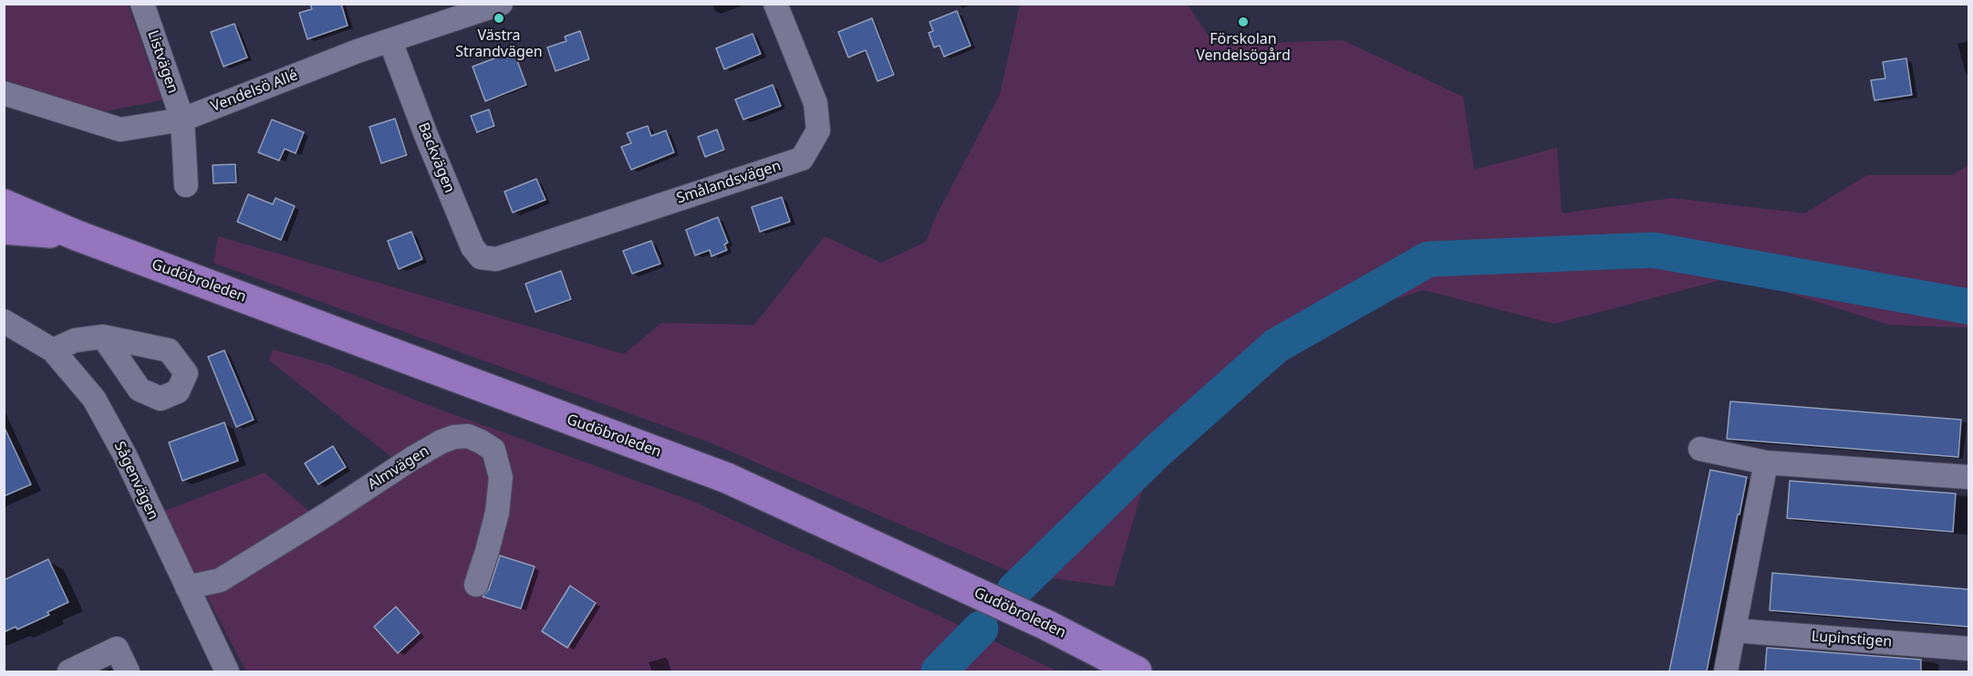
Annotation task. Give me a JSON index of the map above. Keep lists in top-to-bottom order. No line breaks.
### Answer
{"streets":{"main road":["Gudöbroleden"],"street":["Listvägen","Vendelsö Allé","Backvägen","Smålandsvägen","Almvägen","Sågenvägen","Lupinstigen"]},"crossings":[["Listvägen","Vendelsö Allé"],["Vendelsö Allé","Backvägen"],["Backvägen","Smålandsvägen"],["Almvägen","Sågenvägen"]],"places":["Västra Strandvägen","Förskolan Vendelsögård"]}
